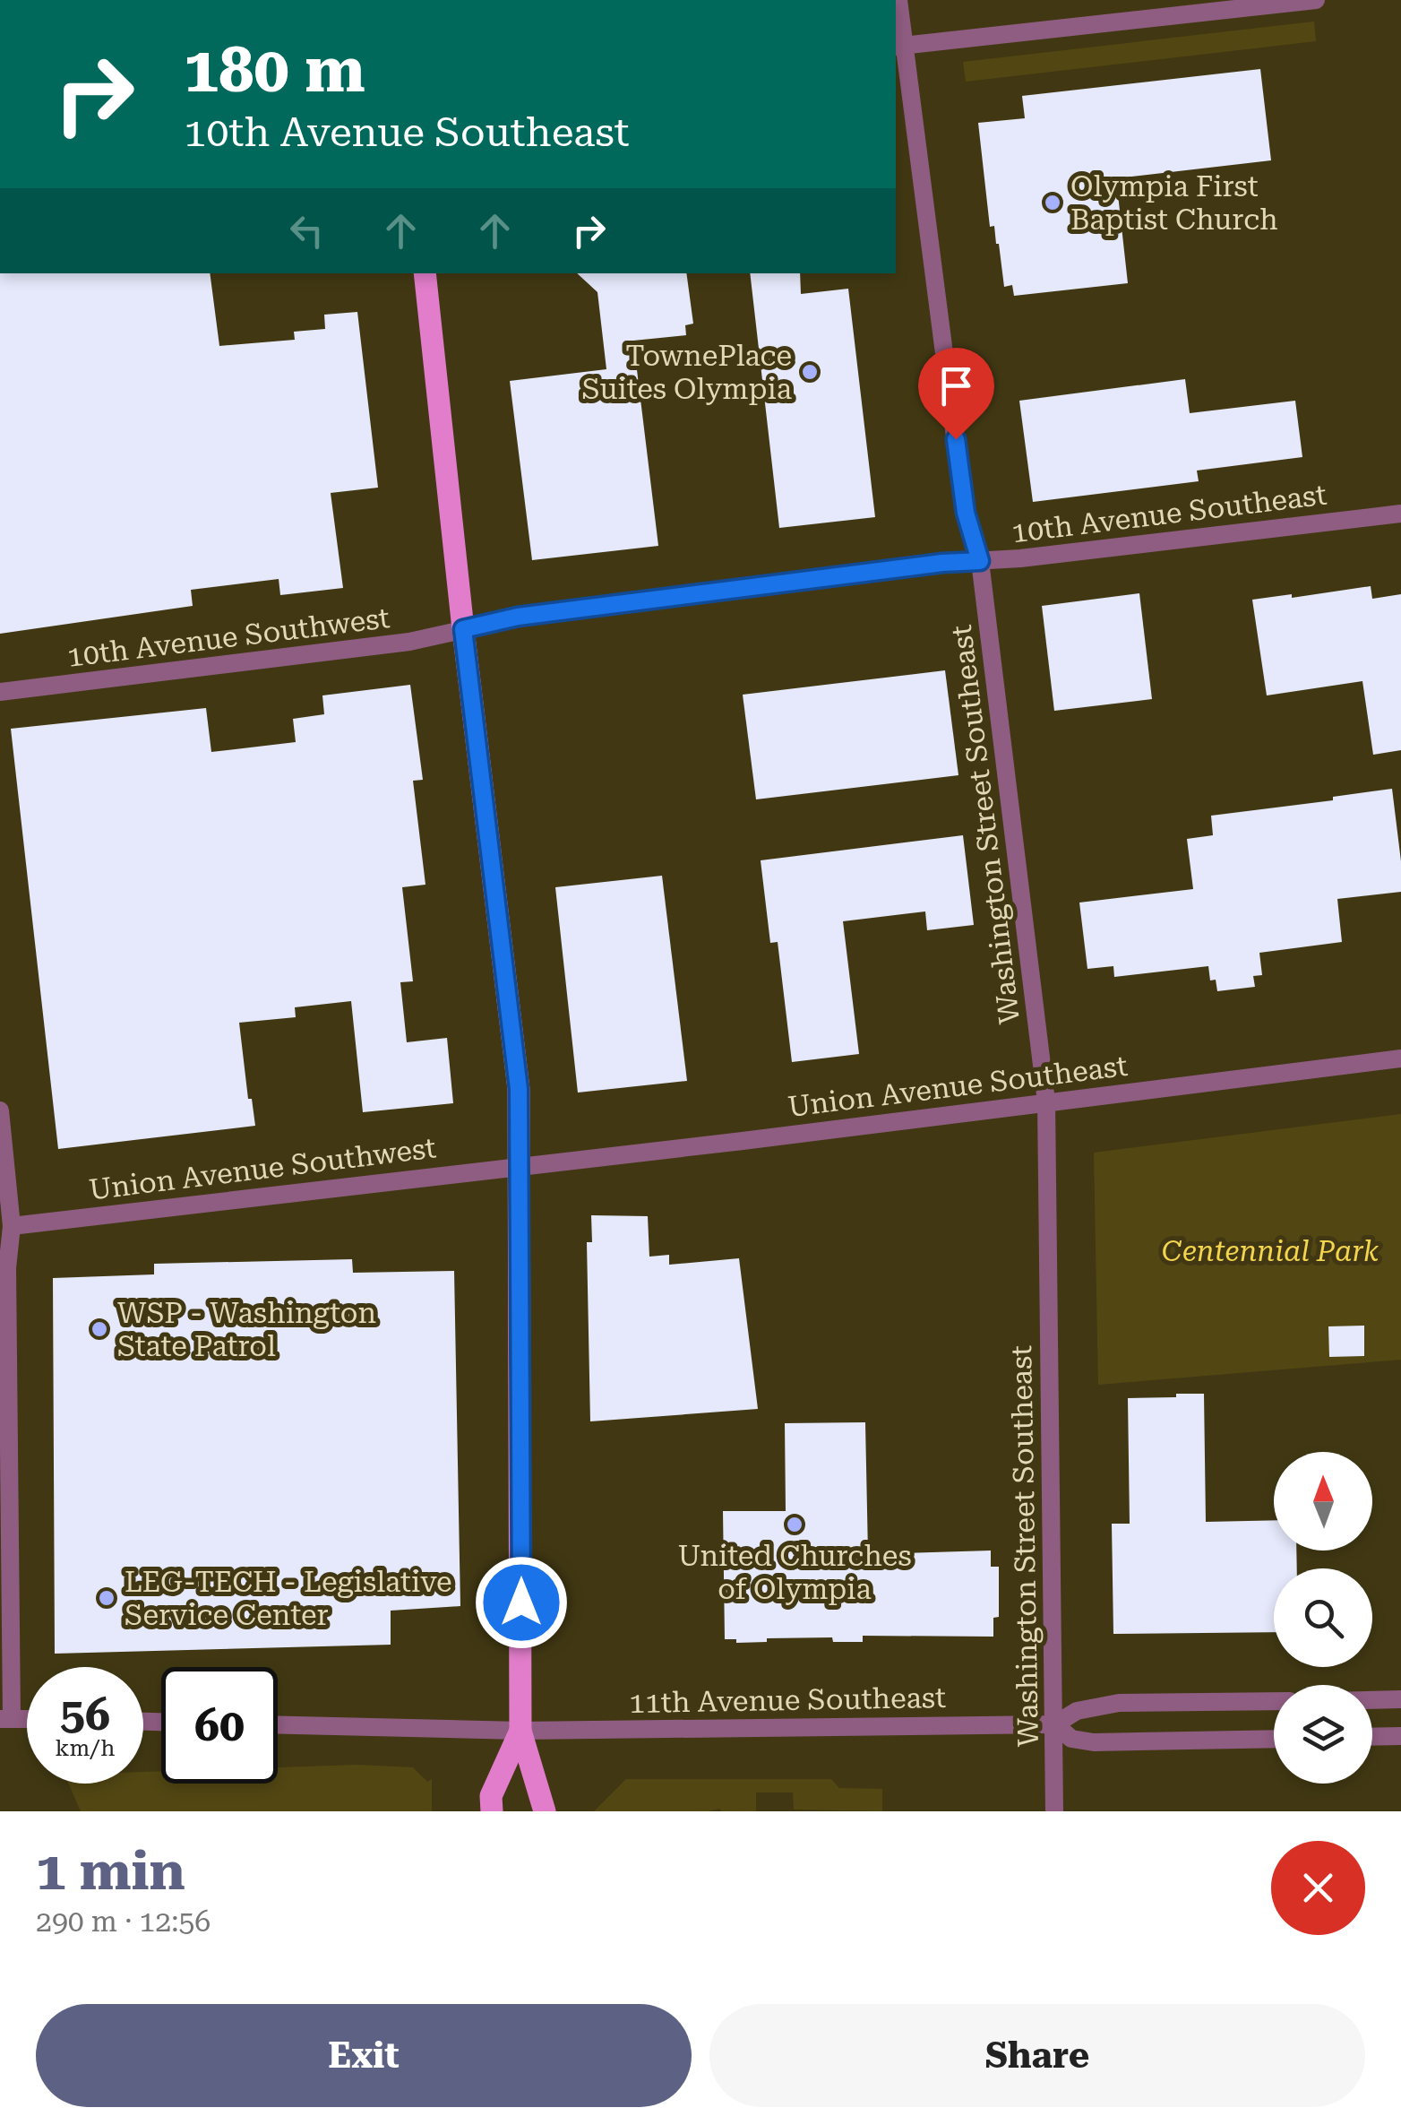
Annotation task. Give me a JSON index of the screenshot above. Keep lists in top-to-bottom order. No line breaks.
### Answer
{"streets":{"street":["10th Avenue Southeast","10th Avenue Southwest","Washington Street Southeast","Union Avenue Southeast","Union Avenue Southwest","11th Avenue Southeast"]},"crossings":[["10th Avenue Southeast","10th Avenue Southwest"],["10th Avenue Southeast","Washington Street Southeast"],["Washington Street Southeast","Union Avenue Southeast"],["Washington Street Southeast","11th Avenue Southeast"],["Union Avenue Southeast","Union Avenue Southwest"]],"parks":["Centennial Park"],"places":["Olympia First Baptist Church","TownePlace Suites Olympia","WSP - Washington State Patrol","United Churches of Olympia","LEG-TECH - Legislative Service Center"],"north":"top","page":{"turn":["180 m","10th Avenue Southeast"],"speed":"56 km/h","limit":"60","heading":["1 min","290 m · 12:56"],"buttons":["Exit","Share"]}}
